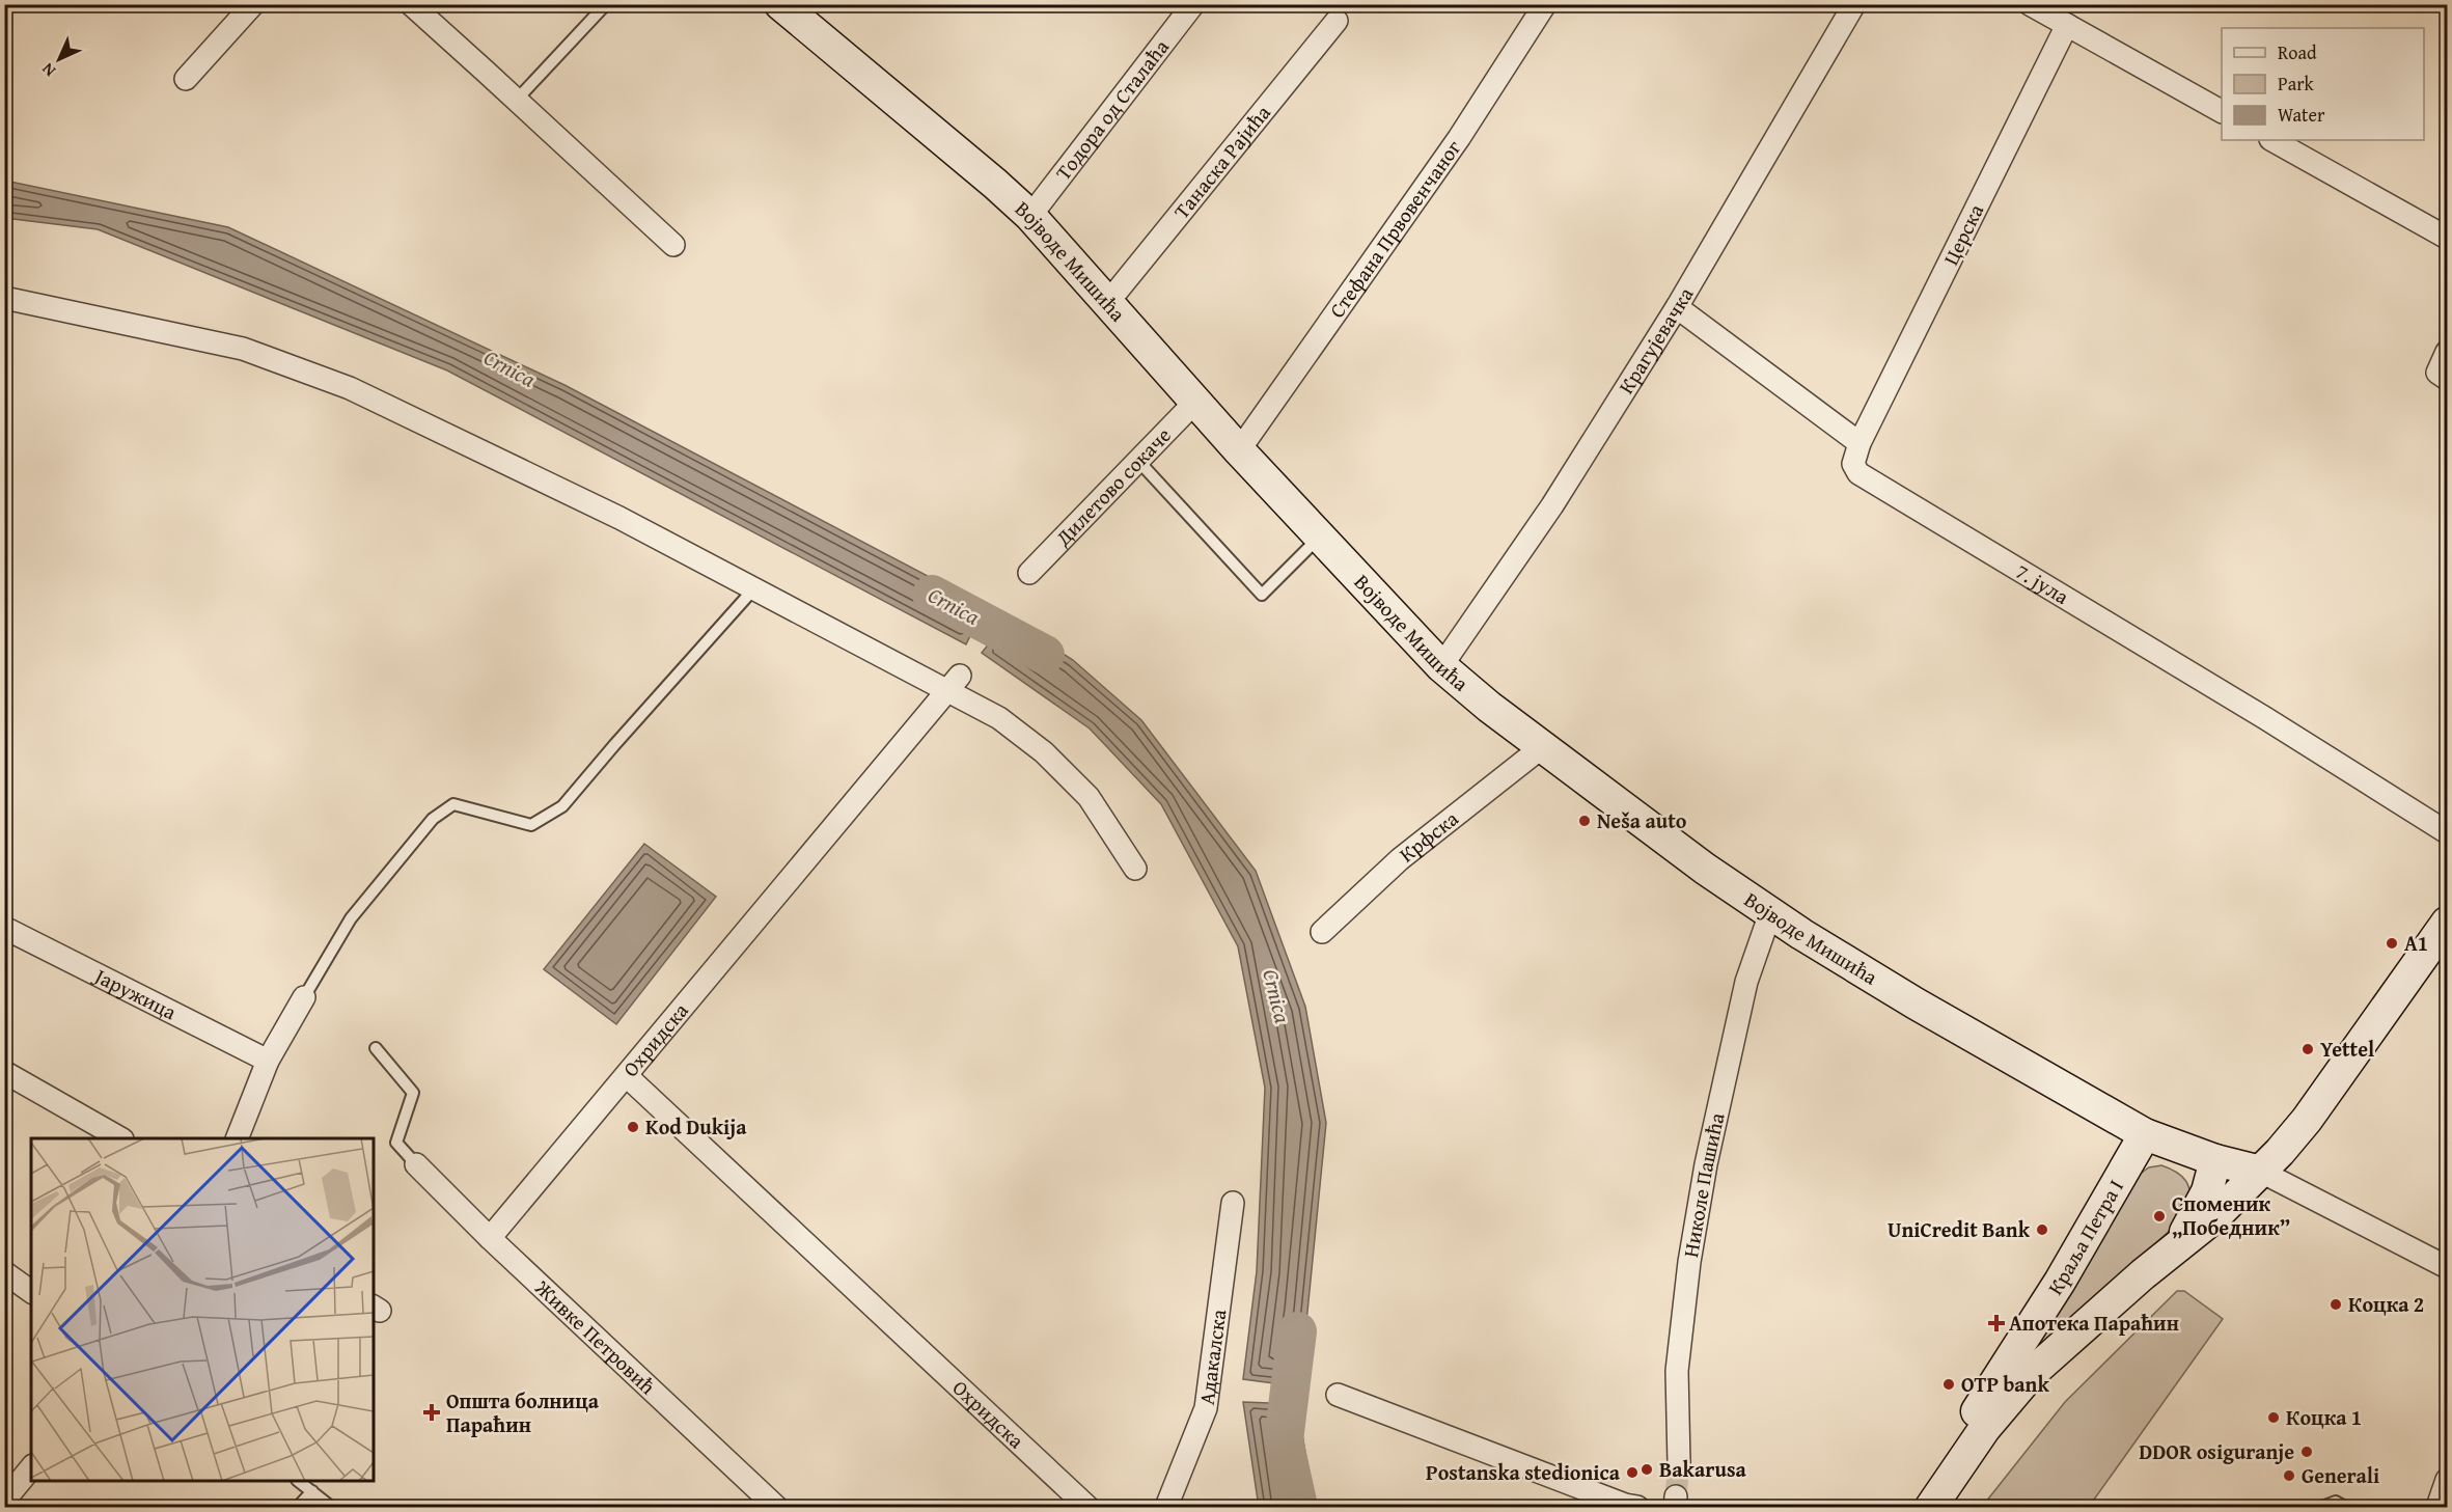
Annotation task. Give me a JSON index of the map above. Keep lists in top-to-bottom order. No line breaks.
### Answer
{"streets":{"main road":["Војводе Мишића","Краља Петра I"],"street":["Тодора од Сталаћа","Танаска Рајића","Стефана Првовенчаног","Церска","Крагујевачка","Дилетово сокаче","7. јула","Крфска","Јаружица","Охридска","Николе Пашића","Живке Петровић","Адакалска"]},"crossings":[["Тодора од Сталаћа","Војводе Мишића"],["Танаска Рајића","Војводе Мишића"],["Стефана Првовенчаног","Војводе Мишића"],["Церска","7. јула"],["Војводе Мишића","Крагујевачка"],["Војводе Мишића","Дилетово сокаче"],["Војводе Мишића","Крфска"],["Војводе Мишића","Николе Пашића"],["Војводе Мишића","Краља Петра I"]],"water":["Crnica"],"places":{"other":["Neša auto","A1","Yettel","Kod Dukija","Споменик „Победник”","UniCredit Bank","Коцка 2","OTP bank","Коцка 1","DDOR osiguranje","Bakarusa","Postanska stedionica","Generali"],"health":["Апотека Параћин","Општа болница Параћин"]},"legend":["Road","Park","Water"],"north":"bottom left"}
